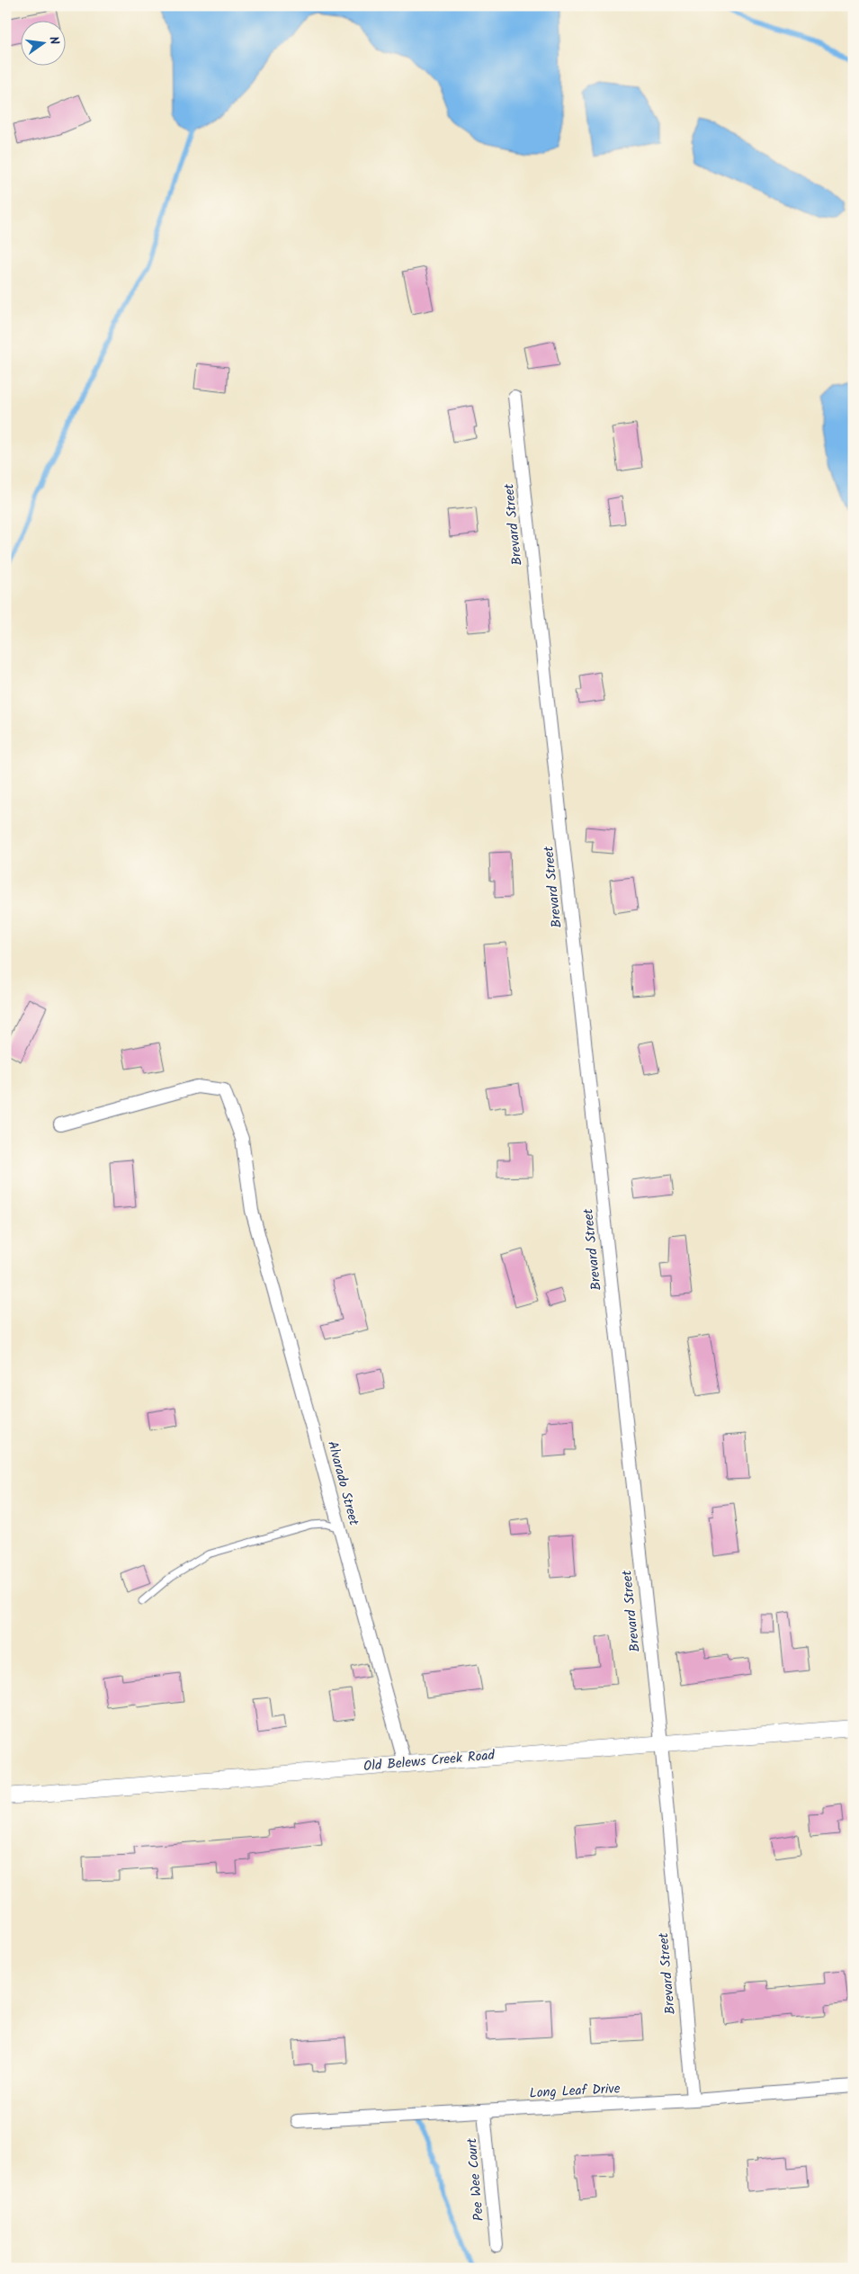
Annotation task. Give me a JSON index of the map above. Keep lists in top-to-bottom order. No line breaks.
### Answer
{"streets":{"street":["Brevard Street","Alvarado Street","Old Belews Creek Road","Long Leaf Drive","Pee Wee Court"]},"crossings":[["Brevard Street","Old Belews Creek Road"],["Brevard Street","Long Leaf Drive"],["Alvarado Street","Old Belews Creek Road"],["Long Leaf Drive","Pee Wee Court"]],"north":"right"}
